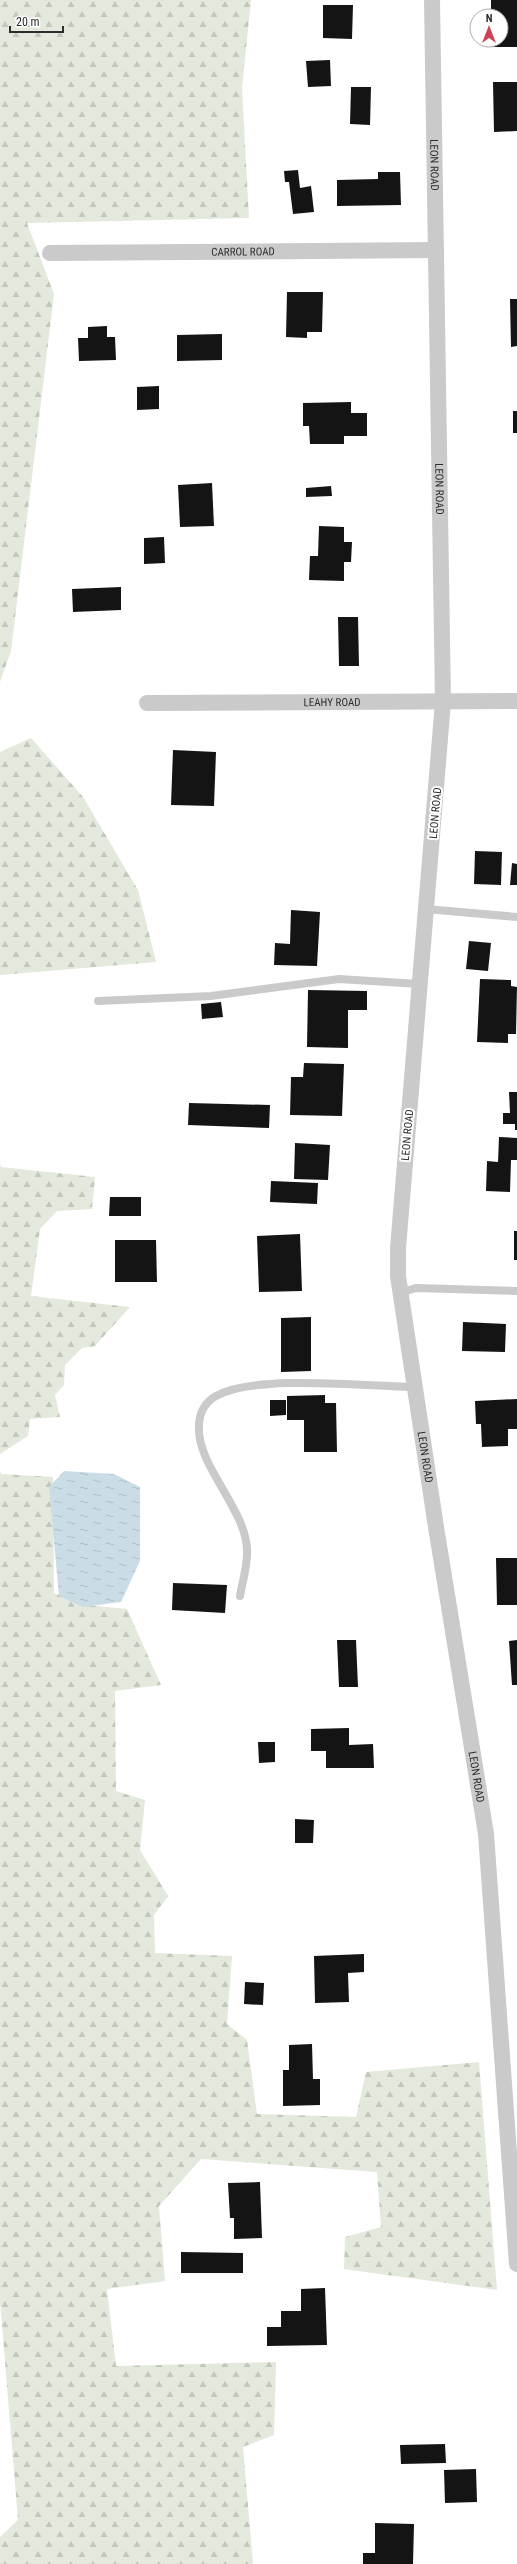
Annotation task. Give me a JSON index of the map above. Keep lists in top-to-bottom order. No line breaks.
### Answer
{"streets":{"street":["LEON ROAD","CARROL ROAD","LEAHY ROAD"]},"crossings":[["LEON ROAD","CARROL ROAD"],["LEON ROAD","LEAHY ROAD"]],"scale_bar":"20 m","north":"top"}
